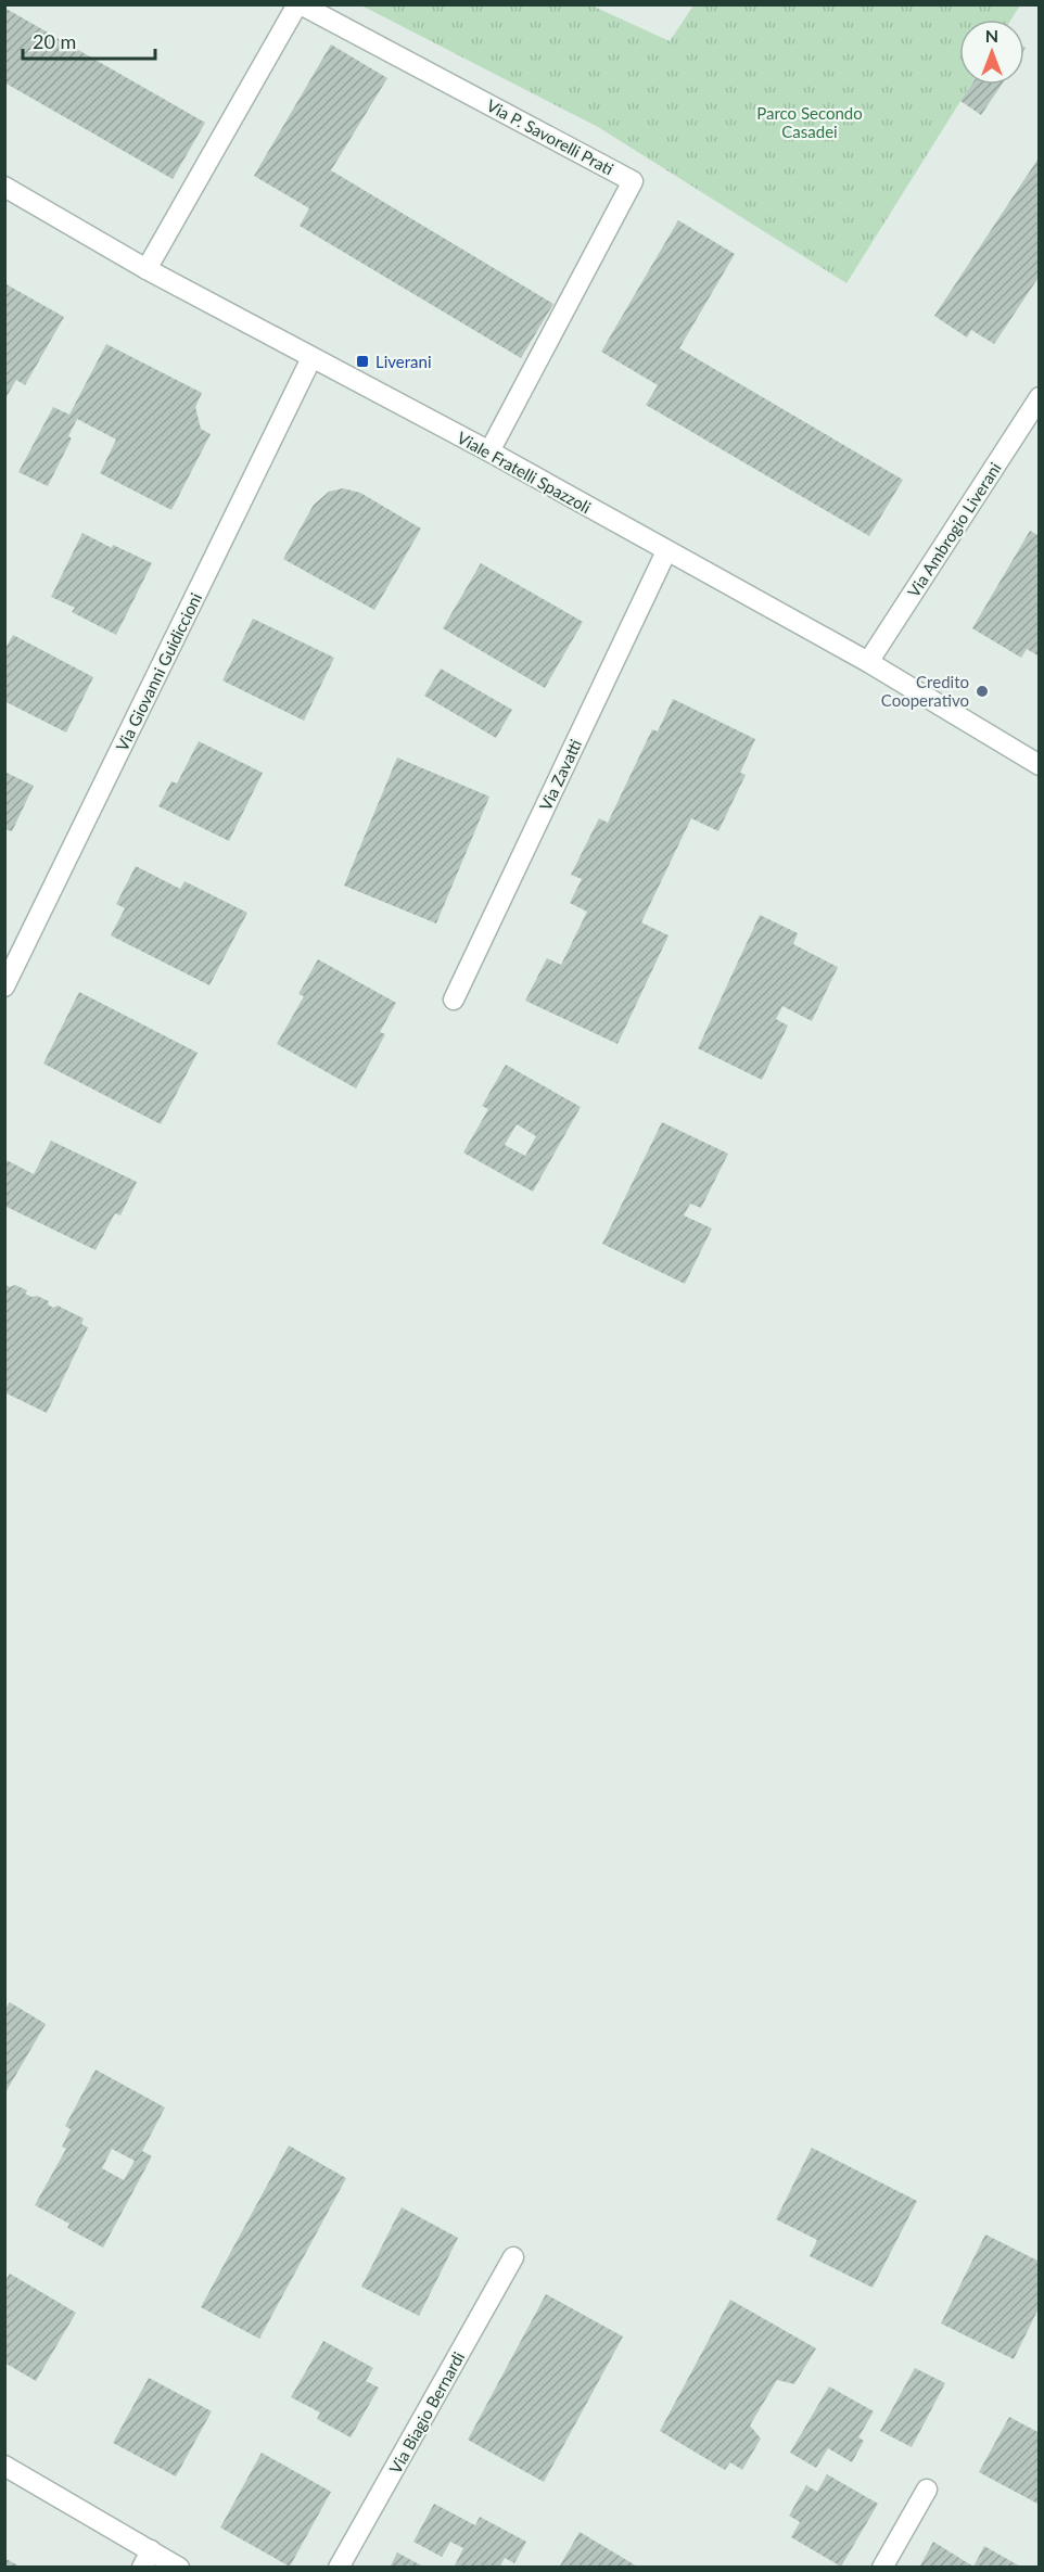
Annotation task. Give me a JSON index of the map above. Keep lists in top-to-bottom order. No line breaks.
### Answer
{"streets":{"street":["Via P. Savorelli Prati","Viale Fratelli Spazzoli","Via Ambrogio Liverani","Via Giovanni Guidiccioni","Via Zavatti","Via Biagio Bernardi"]},"crossings":[["Via P. Savorelli Prati","Viale Fratelli Spazzoli"],["Viale Fratelli Spazzoli","Via Ambrogio Liverani"],["Viale Fratelli Spazzoli","Via Giovanni Guidiccioni"],["Viale Fratelli Spazzoli","Via Zavatti"]],"parks":["Parco Secondo Casadei"],"places":{"transit":["Liverani"],"other":["Credito Cooperativo"]},"scale_bar":"20 m","north":"top"}
